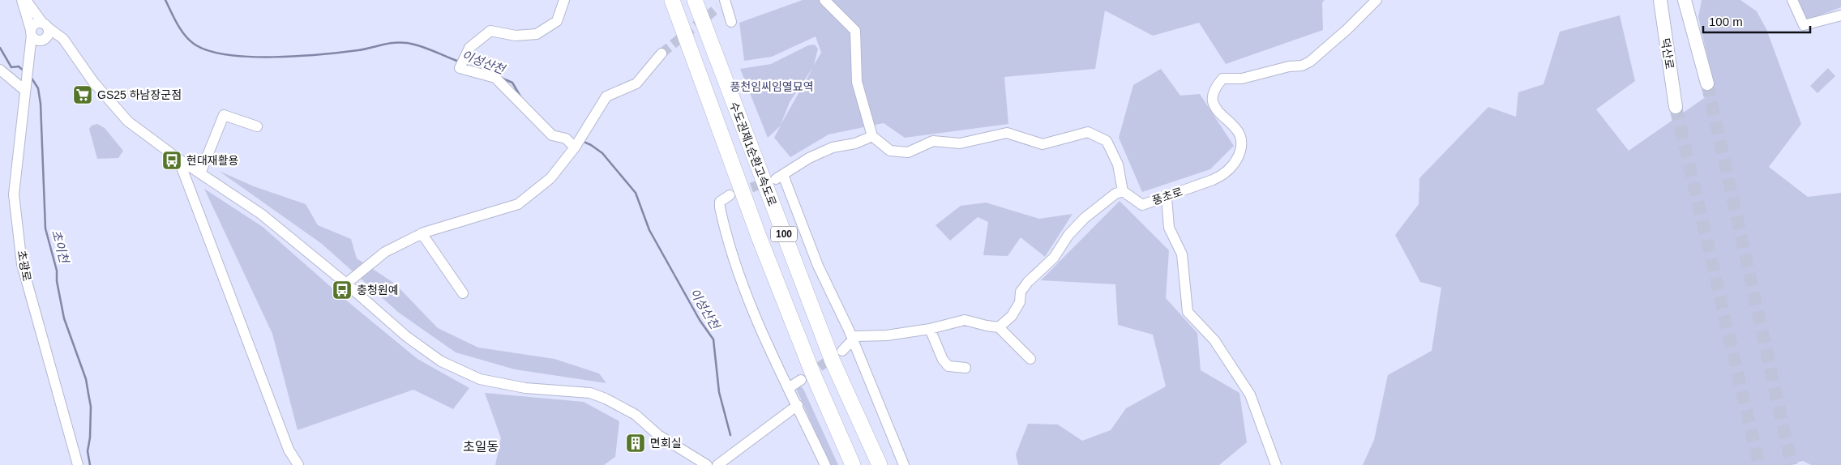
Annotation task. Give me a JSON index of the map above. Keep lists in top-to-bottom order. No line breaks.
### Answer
{"streets":{"highway":["수도권제1순환고속도로","100"],"main road":["덕산로"],"street":["풍초로","초광로"]},"districts":["초일동"],"water":["이성산천","초이천"],"parks":["풍천임씨임열묘역"],"places":{"supermarket":["GS25 하남장군점"],"bus stop":["현대재활용","충청원예"],"building":["면회실"]},"scale_bar":"100 m"}
